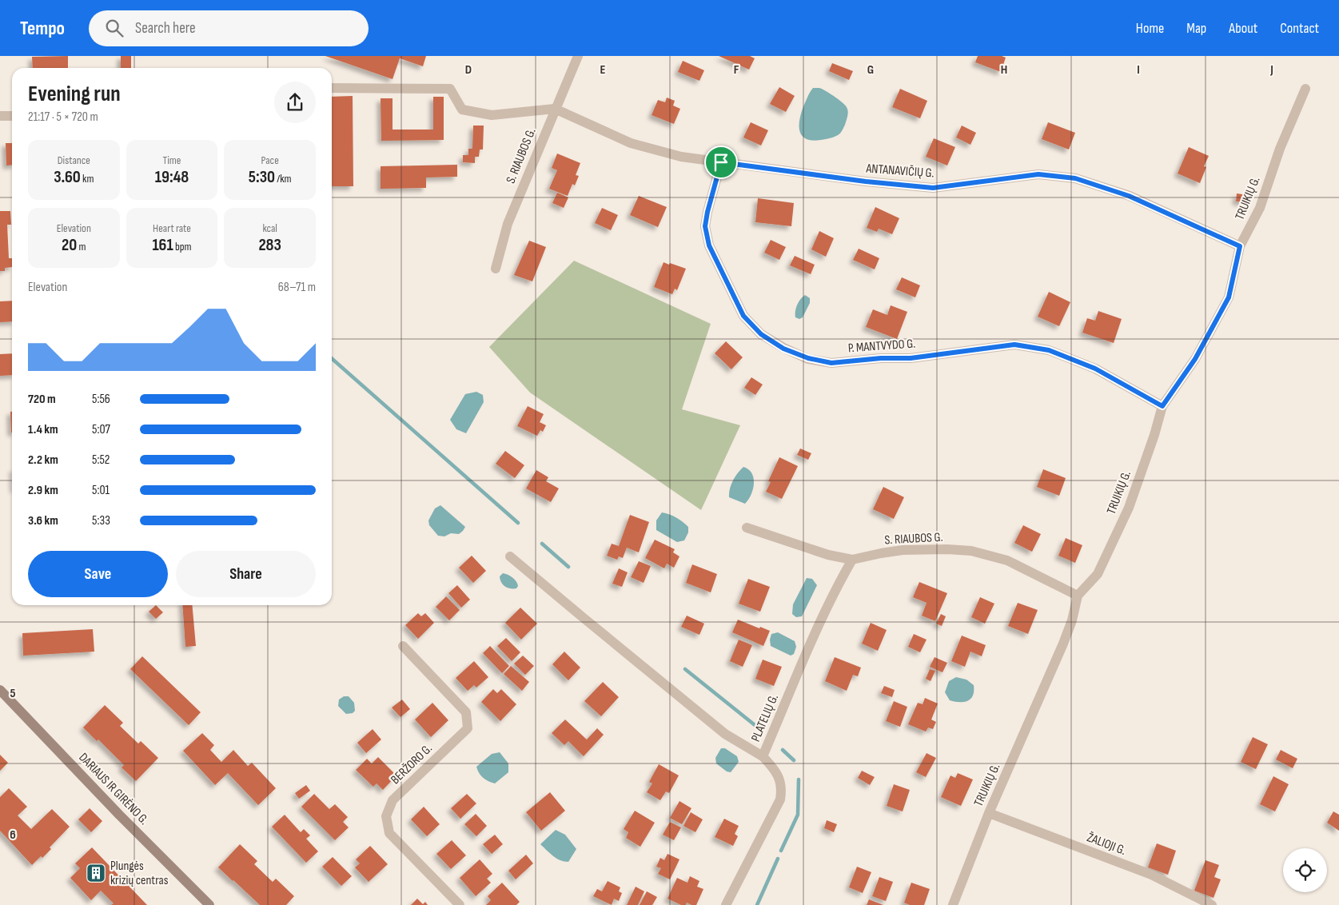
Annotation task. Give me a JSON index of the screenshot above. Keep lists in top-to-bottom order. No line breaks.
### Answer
{"streets":{"main road":["DARIAUS IR GIRĖNO G."],"street":["S. RIAUBOS G.","ANTANAVIČIŲ G.","TRUIKIŲ G.","P. MANTVYDO G.","PLATELIŲ G.","BERŽORO G.","ŽALIOJI G."]},"crossings":[["S. RIAUBOS G.","ANTANAVIČIŲ G."],["S. RIAUBOS G.","TRUIKIŲ G."],["S. RIAUBOS G.","PLATELIŲ G."],["ANTANAVIČIŲ G.","TRUIKIŲ G."],["ANTANAVIČIŲ G.","P. MANTVYDO G."],["TRUIKIŲ G.","P. MANTVYDO G."],["TRUIKIŲ G.","ŽALIOJI G."]],"places":{"building":["Plungės krizių centras"]},"page":{"header":"Tempo","search":"Search here","nav":["Home","Map","About","Contact"],"heading":["Evening run","21:17 · 5 × 720 m"],"stats":[["Distance","3.60 km"],["Time","19:48"],["Pace","5:30 /km"],["Elevation","20 m"],["Heart rate","161 bpm"],["kcal","283"]],"chart":["Elevation","68–71 m"],"list":[{"name":"720 m","note":"5:56"},{"name":"1.4 km","note":"5:07"},{"name":"2.2 km","note":"5:52"},{"name":"2.9 km","note":"5:01"},{"name":"3.6 km","note":"5:33"}],"buttons":["Save","Share"]},"grid":{"columns":["D","E","F","G","H","I","J"],"rows":["5","6"]}}
